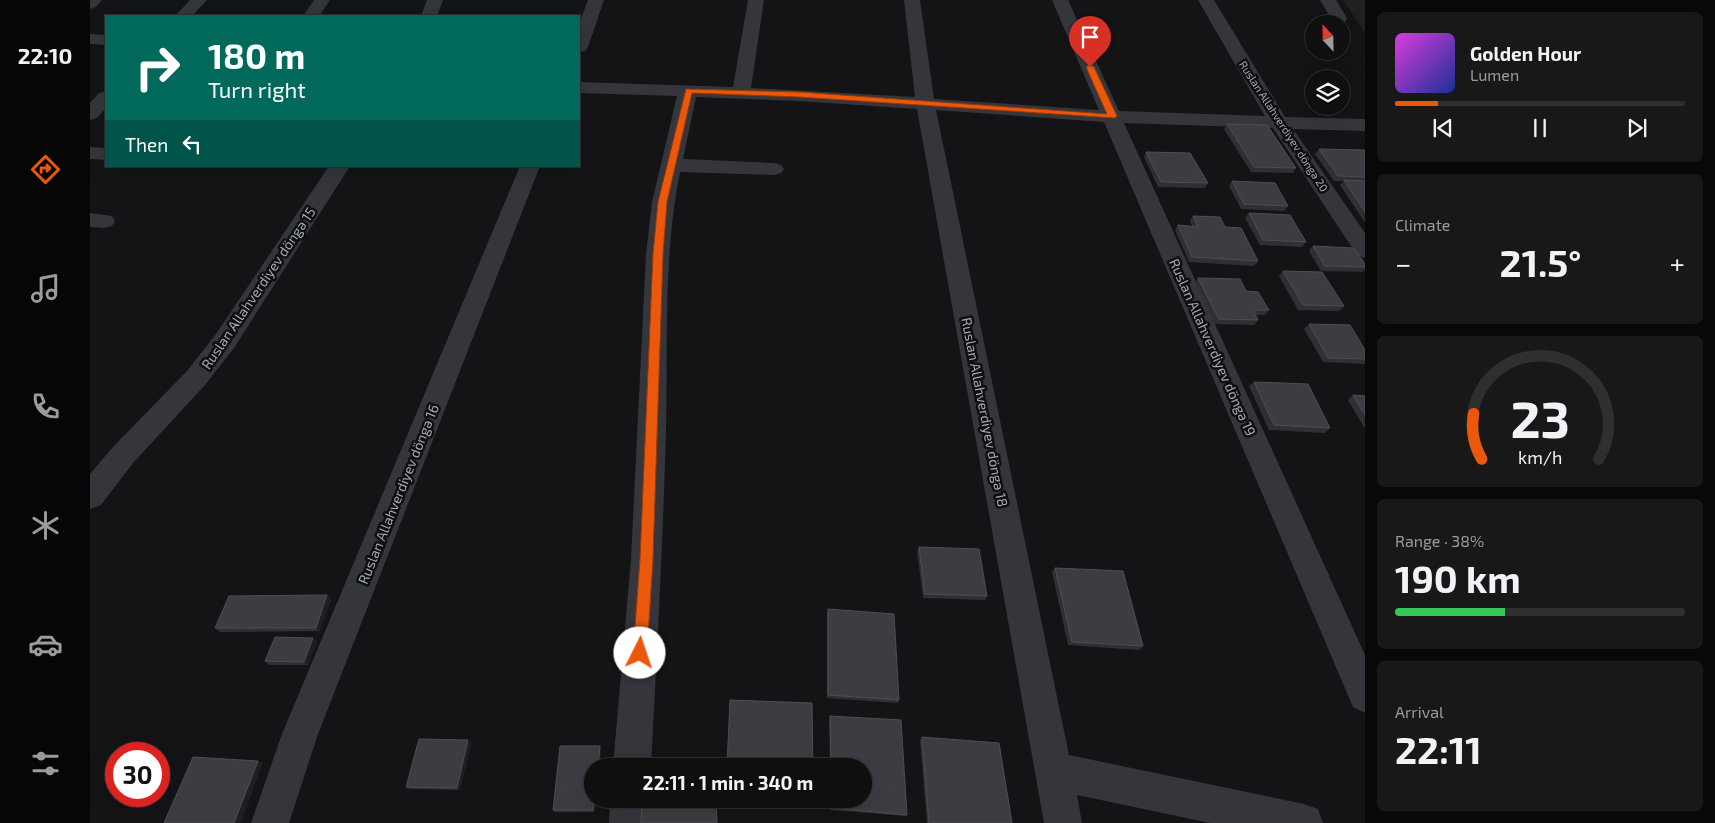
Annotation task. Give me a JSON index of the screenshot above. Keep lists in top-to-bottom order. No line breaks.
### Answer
{"streets":{"street":["Ruslan Allahverdiyev döngə 20","Ruslan Allahverdiyev döngə 15","Ruslan Allahverdiyev döngə 19","Ruslan Allahverdiyev döngə 18","Ruslan Allahverdiyev döngə 16"]},"north":"top","page":{"tabs":"22:10","turn":["180 m","Turn right"],"song":["Golden Hour","Lumen"],"then":"Then","tile":["Climate",["Range · 38%","190 km"],["Arrival","22:11"]],"heat":["−","21.5°","+"],"limit":"30","trip":"22:11 · 1 min · 340 m","gauge":["23","km/h"]}}
